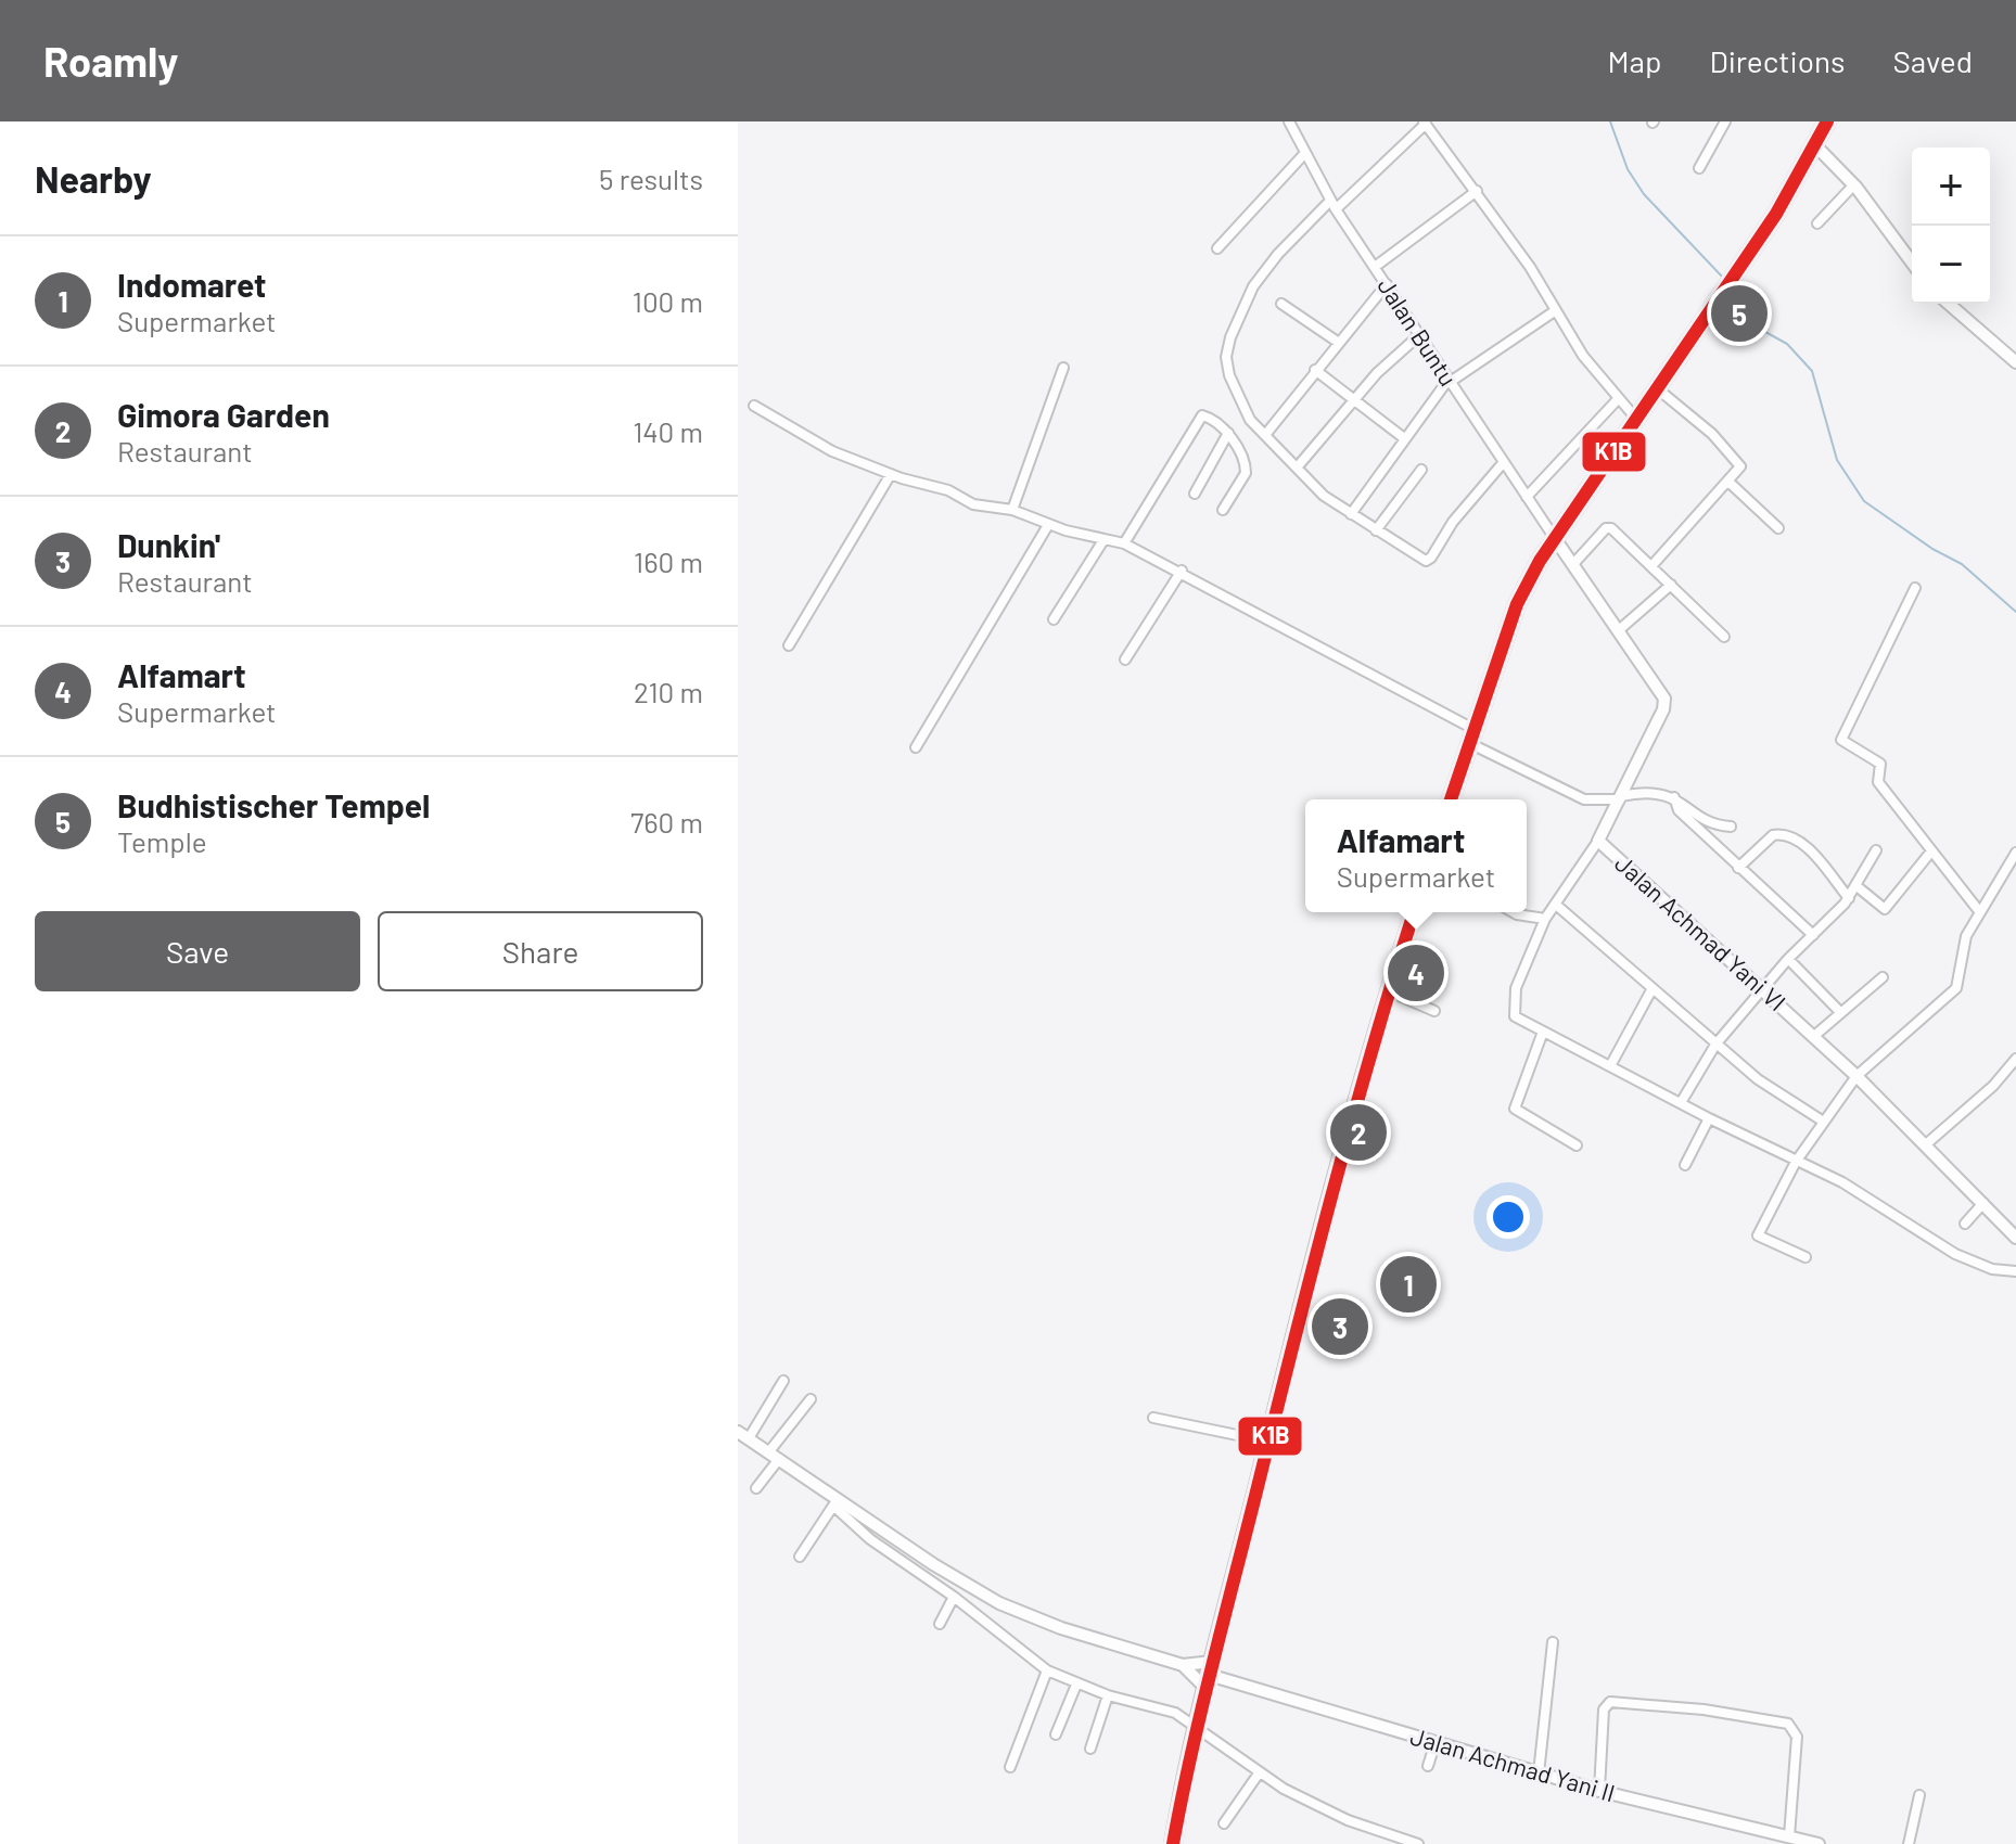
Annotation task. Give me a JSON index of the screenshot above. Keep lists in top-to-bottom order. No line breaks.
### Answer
{"streets":{"street":["Jalan Buntu","Jalan Achmad Yani VI","Jalan Achmad Yani II"]},"crossings":[["Jalan Buntu","Jalan Achmad Yani VI"]],"lines":["transit line K1B"],"page":{"header":"Roamly","nav":["Map","Directions","Saved"],"heading":["Nearby","5 results"],"map_buttons":["+","−"],"list":[{"mark":"1","name":"Indomaret","note":"Supermarket","value":"100 m"},{"mark":"2","name":"Gimora Garden","note":"Restaurant","value":"140 m"},{"mark":"3","name":"Dunkin'","note":"Restaurant","value":"160 m"},{"mark":"4","name":"Alfamart","note":"Supermarket","value":"210 m"},{"mark":"5","name":"Budhistischer Tempel","note":"Temple","value":"760 m"}],"pins":["5","4","2","1","3"],"popup":["Alfamart","Supermarket"],"buttons":["Save","Share"]}}
